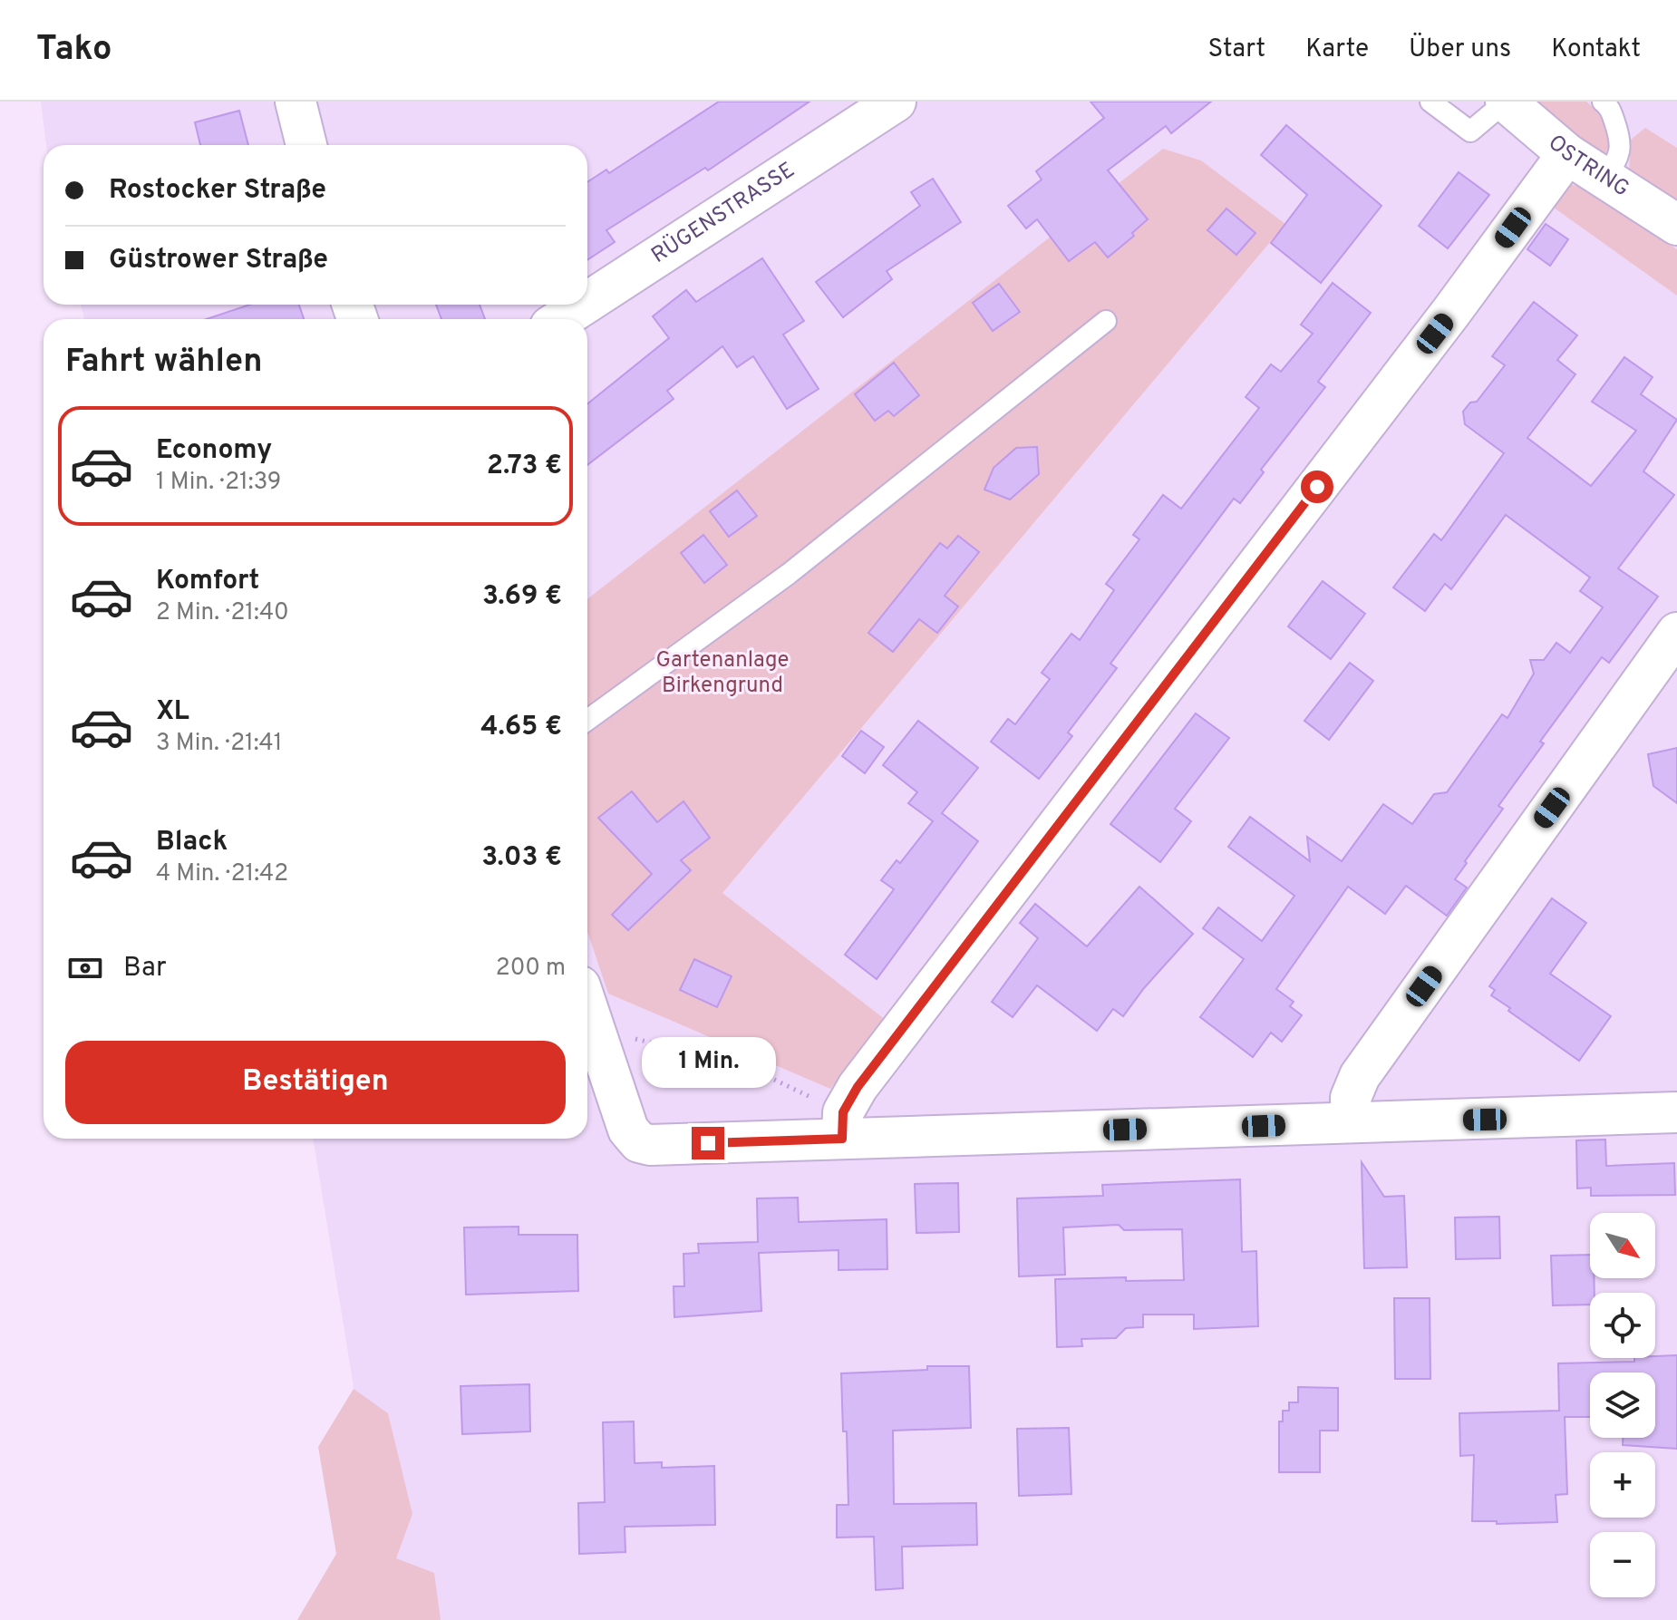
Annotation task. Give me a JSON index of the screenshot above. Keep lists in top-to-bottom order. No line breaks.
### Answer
{"streets":{"street":["OSTRING","RÜGENSTRASSE"]},"parks":["Gartenanlage Birkengrund"],"north":"bottom right","page":{"header":"Tako","nav":["Start","Karte","Über uns","Kontakt"],"banner":["Rostocker Straße","Güstrower Straße"],"heading":"Fahrt wählen","list":[{"name":"Economy","note":"1 Min. · 21:39","value":"2.73 €"},{"name":"Komfort","note":"2 Min. · 21:40","value":"3.69 €"},{"name":"XL","note":"3 Min. · 21:41","value":"4.65 €"},{"name":"Black","note":"4 Min. · 21:42","value":"3.03 €"}],"pay":["Bar","200 m"],"buttons":"Bestätigen","bubble":"1 Min.","map_buttons":["+","−"]}}
